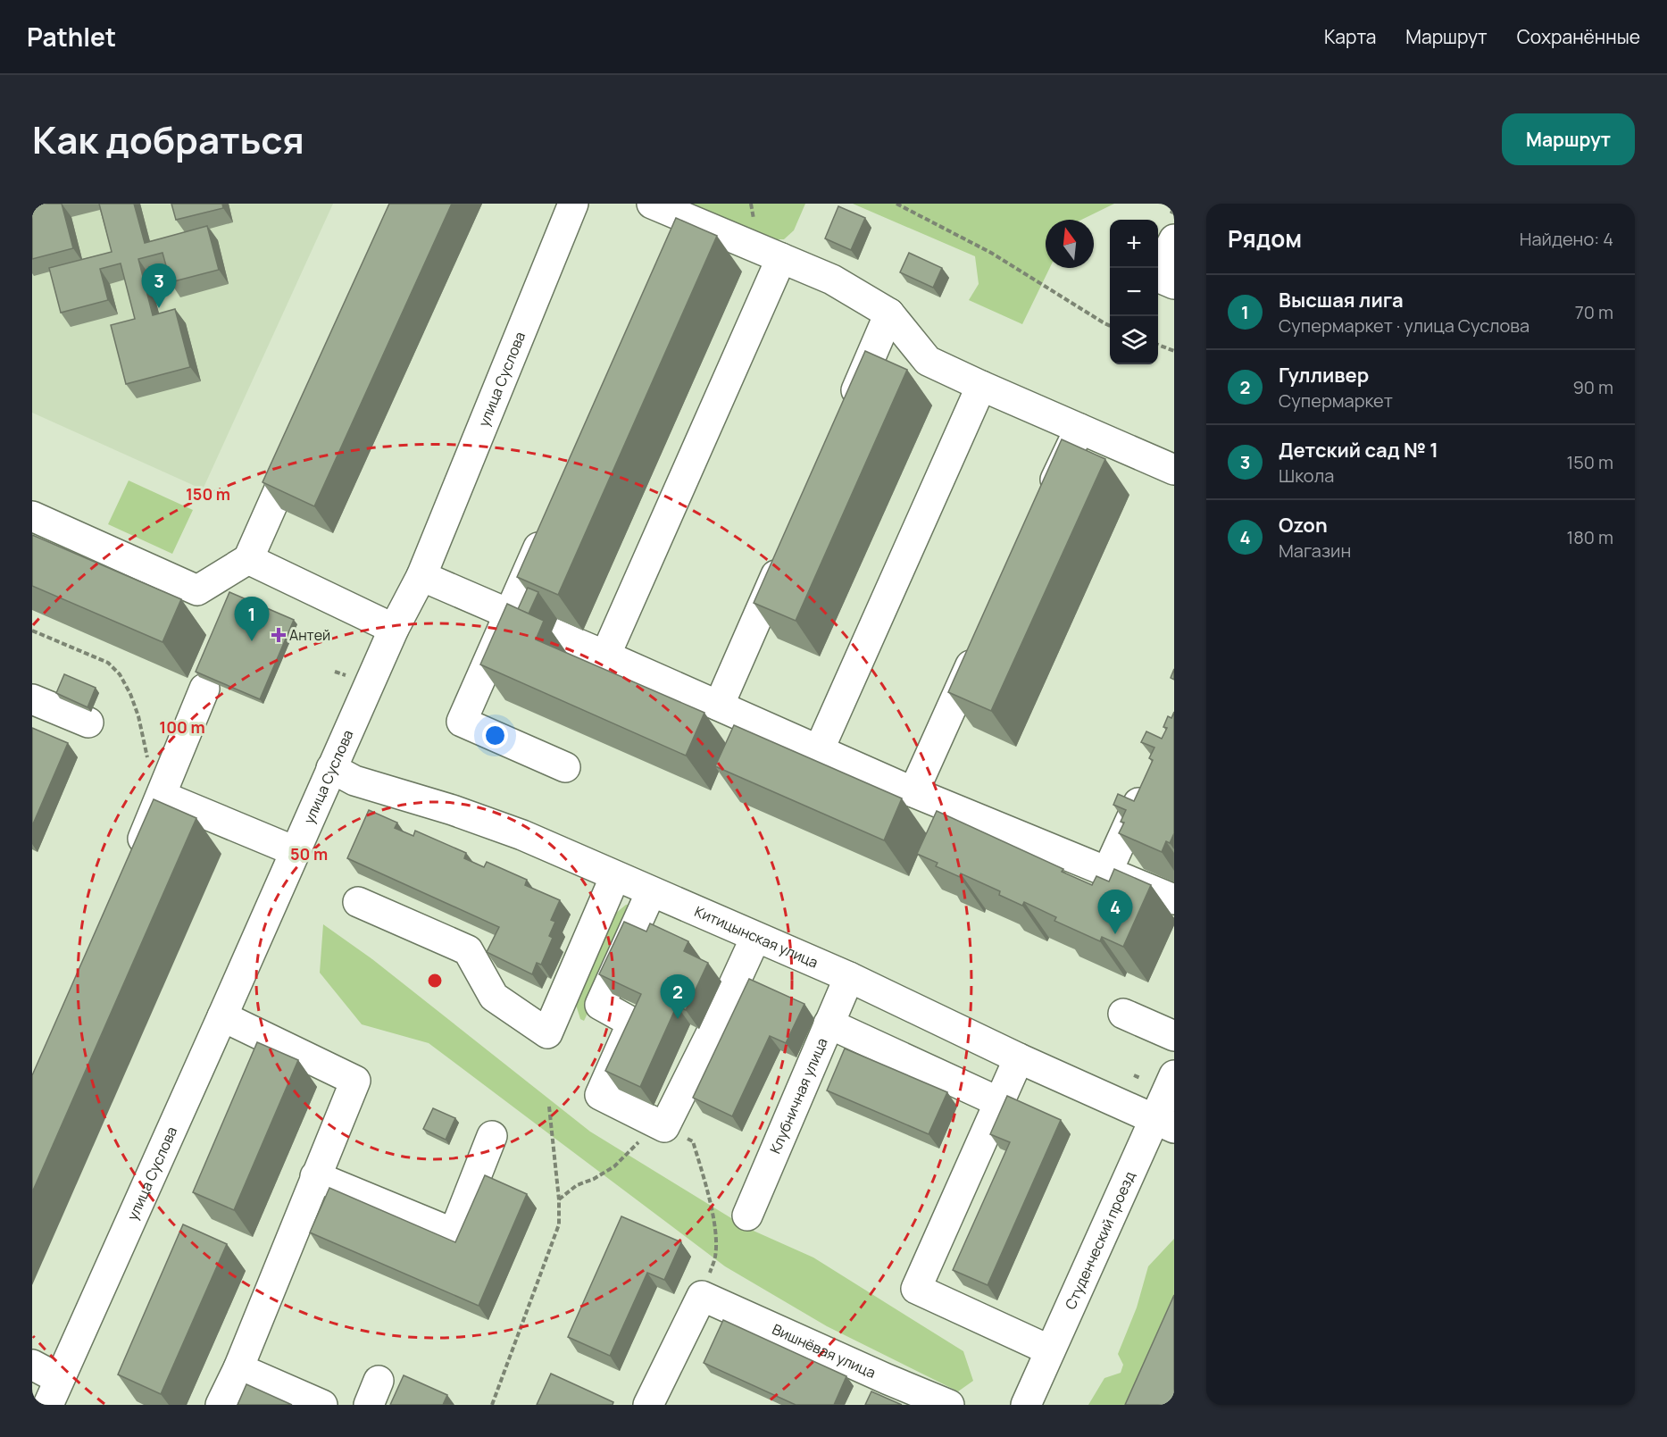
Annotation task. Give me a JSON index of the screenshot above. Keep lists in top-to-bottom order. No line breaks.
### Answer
{"streets":{"street":["улица Суслова","Китицынская улица","Клубничная улица","Студенческий проезд","Вишнёвая улица"]},"crossings":[["улица Суслова","Китицынская улица"],["Китицынская улица","Клубничная улица"],["Китицынская улица","Студенческий проезд"]],"places":{"health":["Антей"]},"north":"top","page":{"header":"Pathlet","nav":["Карта","Маршрут","Сохранённые"],"title":"Как добраться","buttons":"Маршрут","heading":["Рядом","Найдено: 4"],"map_buttons":["+","−"],"pins":["3","1","4","2"],"list":[{"mark":"1","name":"Высшая лига","note":"Супермаркет · улица Суслова","value":"70 m"},{"mark":"2","name":"Гулливер","note":"Супермаркет","value":"90 m"},{"mark":"3","name":"Детский сад № 1","note":"Школа","value":"150 m"},{"mark":"4","name":"Ozon","note":"Магазин","value":"180 m"}]},"rings":["150 m","100 m","50 m"]}
